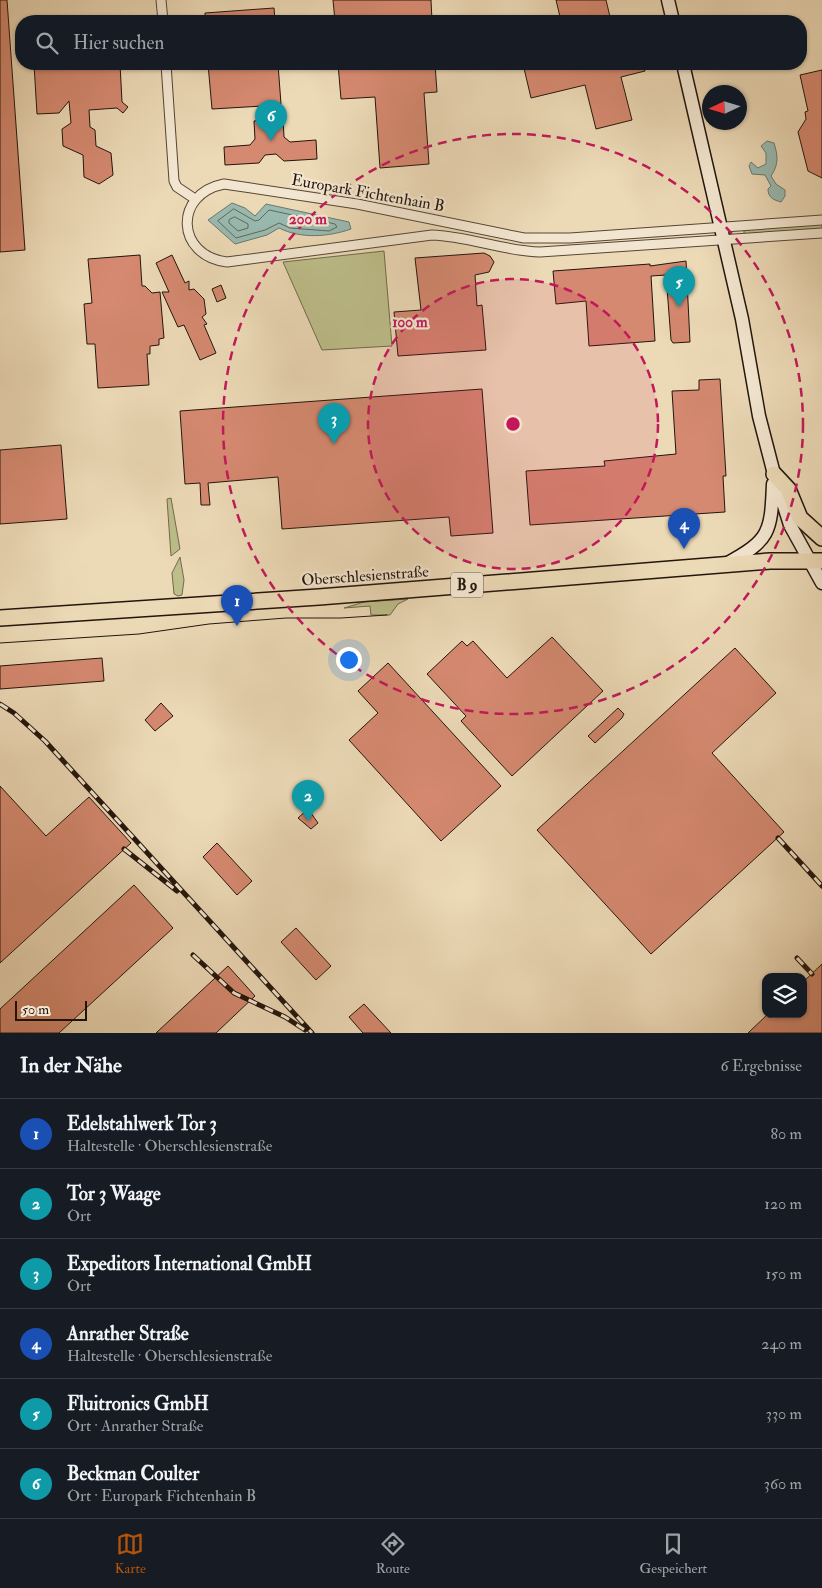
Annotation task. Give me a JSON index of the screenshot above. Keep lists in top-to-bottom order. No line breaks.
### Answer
{"streets":{"main road":["Oberschlesienstraße","B 9"],"street":["Europark Fichtenhain B"]},"scale_bar":"50 m","north":"left","page":{"search":"Hier suchen","pins":["6","5","3","4","1","2"],"scale":"50 m","heading":["In der Nähe","6 Ergebnisse"],"list":[{"mark":"1","name":"Edelstahlwerk Tor 3","note":"Haltestelle · Oberschlesienstraße","value":"80 m"},{"mark":"2","name":"Tor 3 Waage","note":"Ort","value":"120 m"},{"mark":"3","name":"Expeditors International GmbH","note":"Ort","value":"150 m"},{"mark":"4","name":"Anrather Straße","note":"Haltestelle · Oberschlesienstraße","value":"240 m"},{"mark":"5","name":"Fluitronics GmbH","note":"Ort · Anrather Straße","value":"330 m"},{"mark":"6","name":"Beckman Coulter","note":"Ort · Europark Fichtenhain B","value":"360 m"}],"nav":["Karte","Route","Gespeichert"]},"rings":["200 m","100 m"]}
